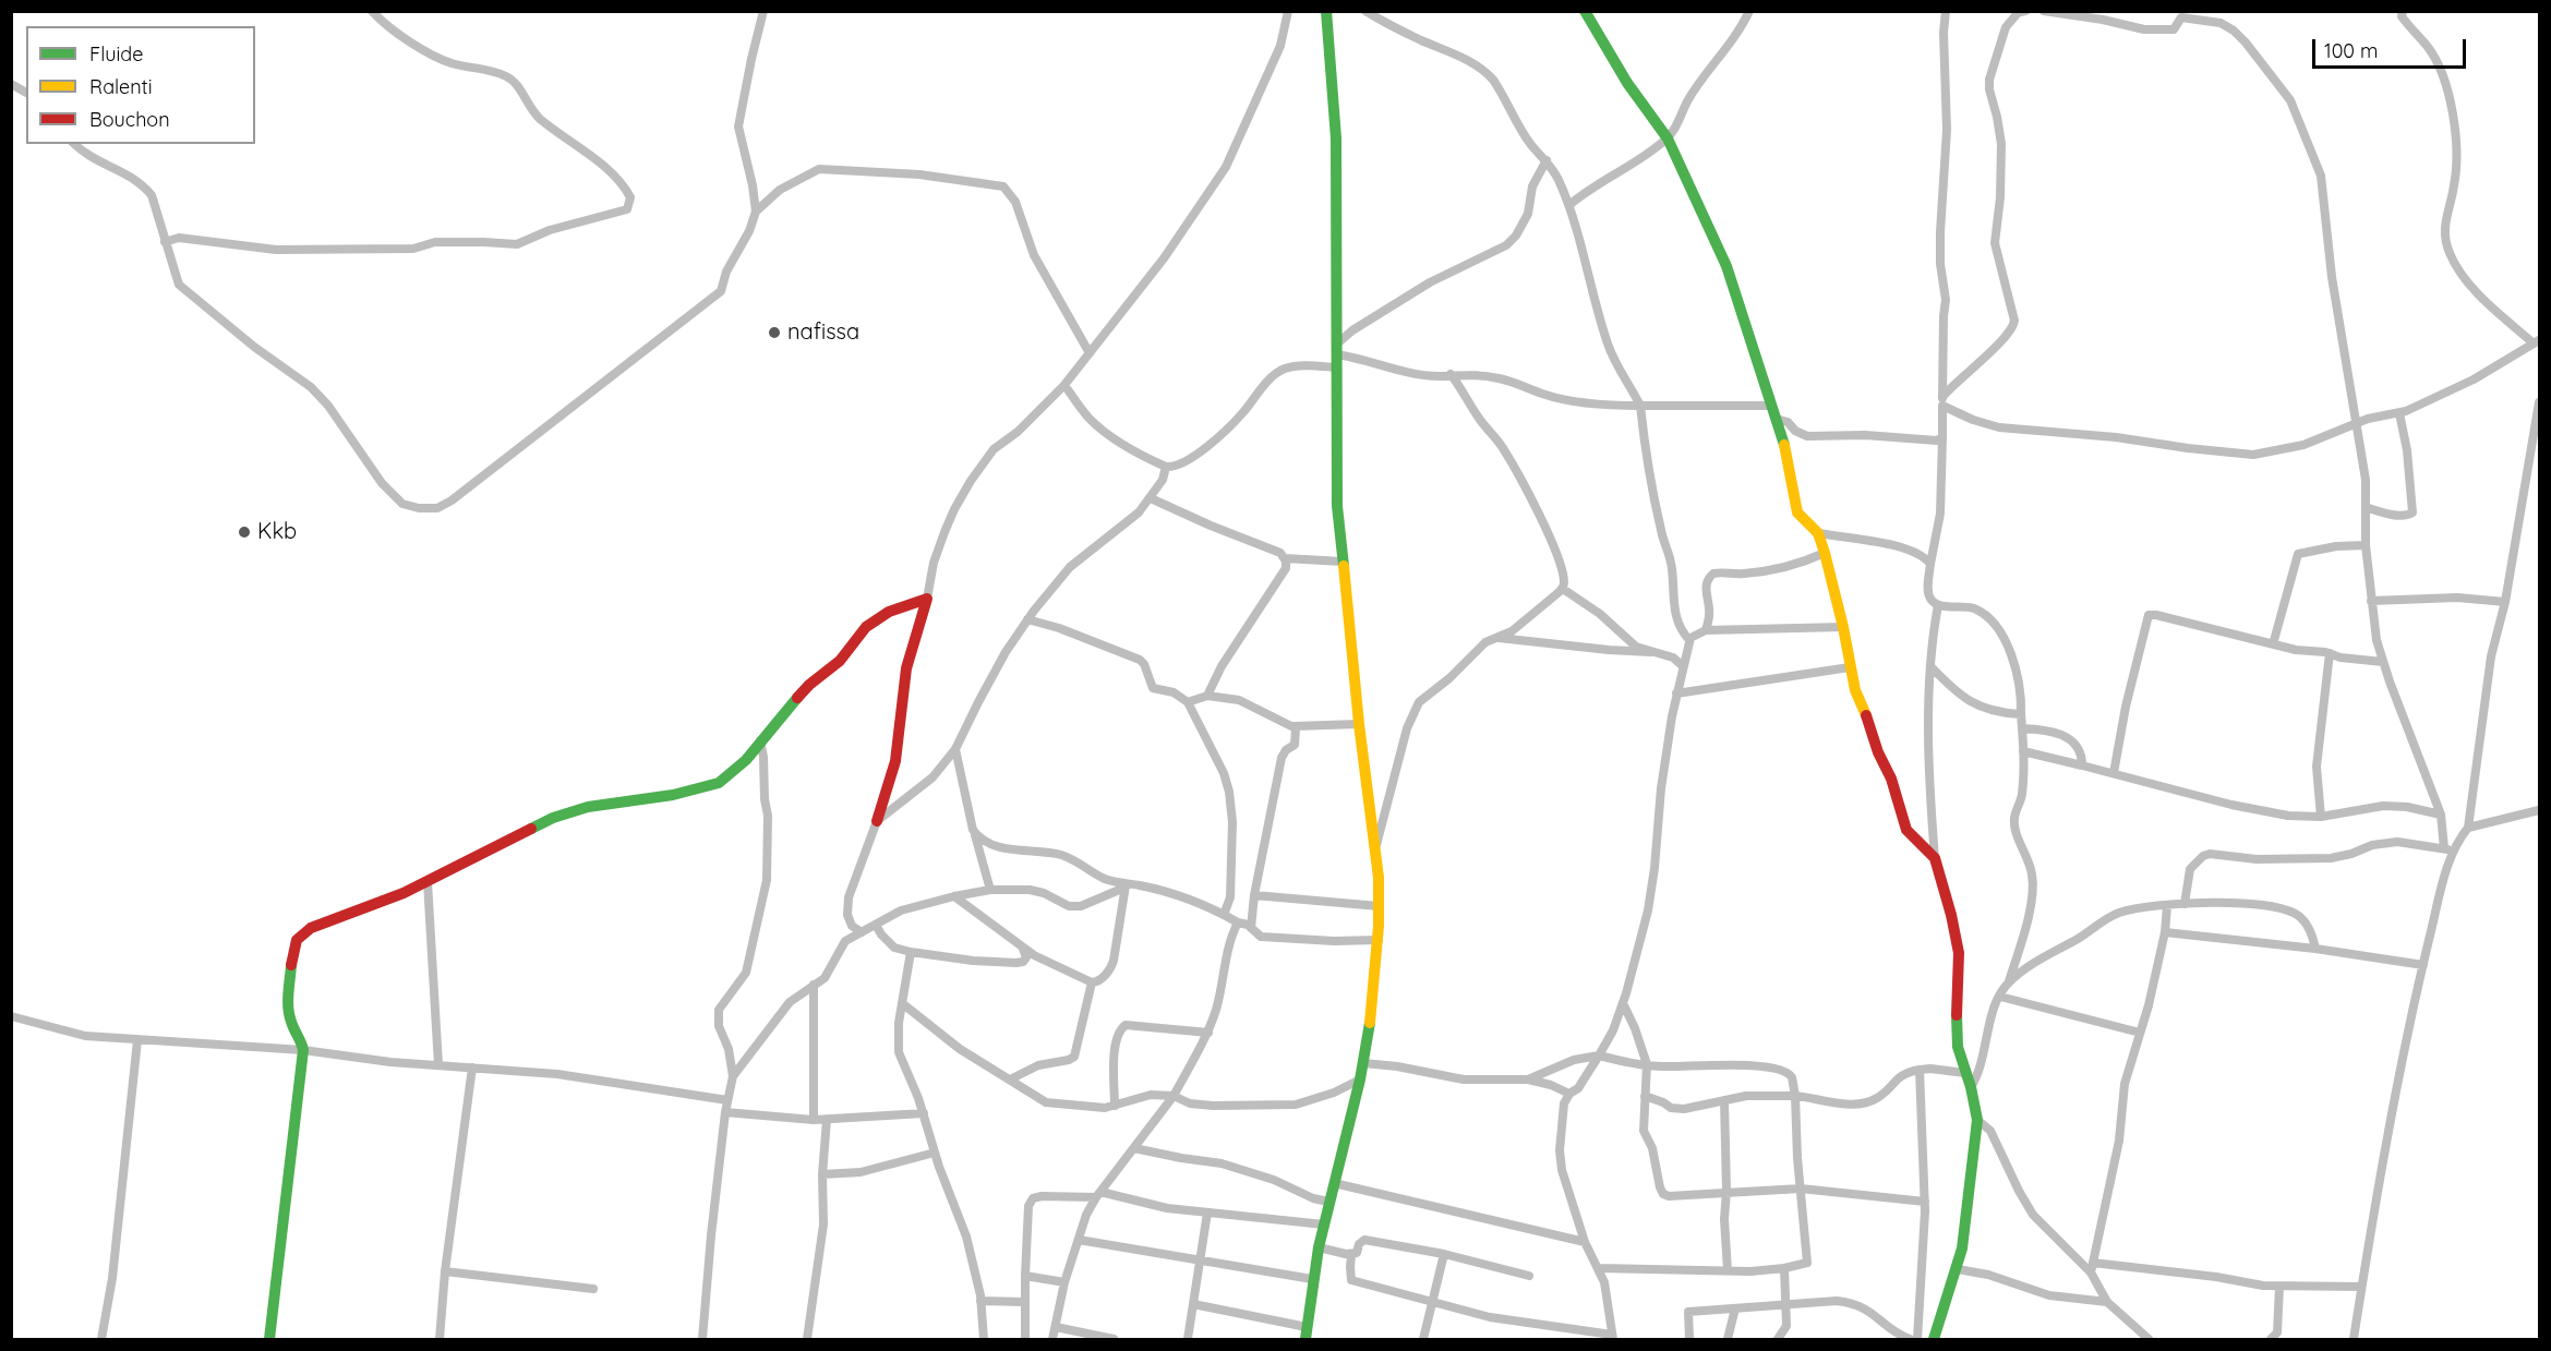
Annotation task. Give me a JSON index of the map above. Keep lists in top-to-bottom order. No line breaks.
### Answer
{"places":["nafissa","Kkb"],"legend":["Fluide","Ralenti","Bouchon"],"scale_bar":"100 m"}
